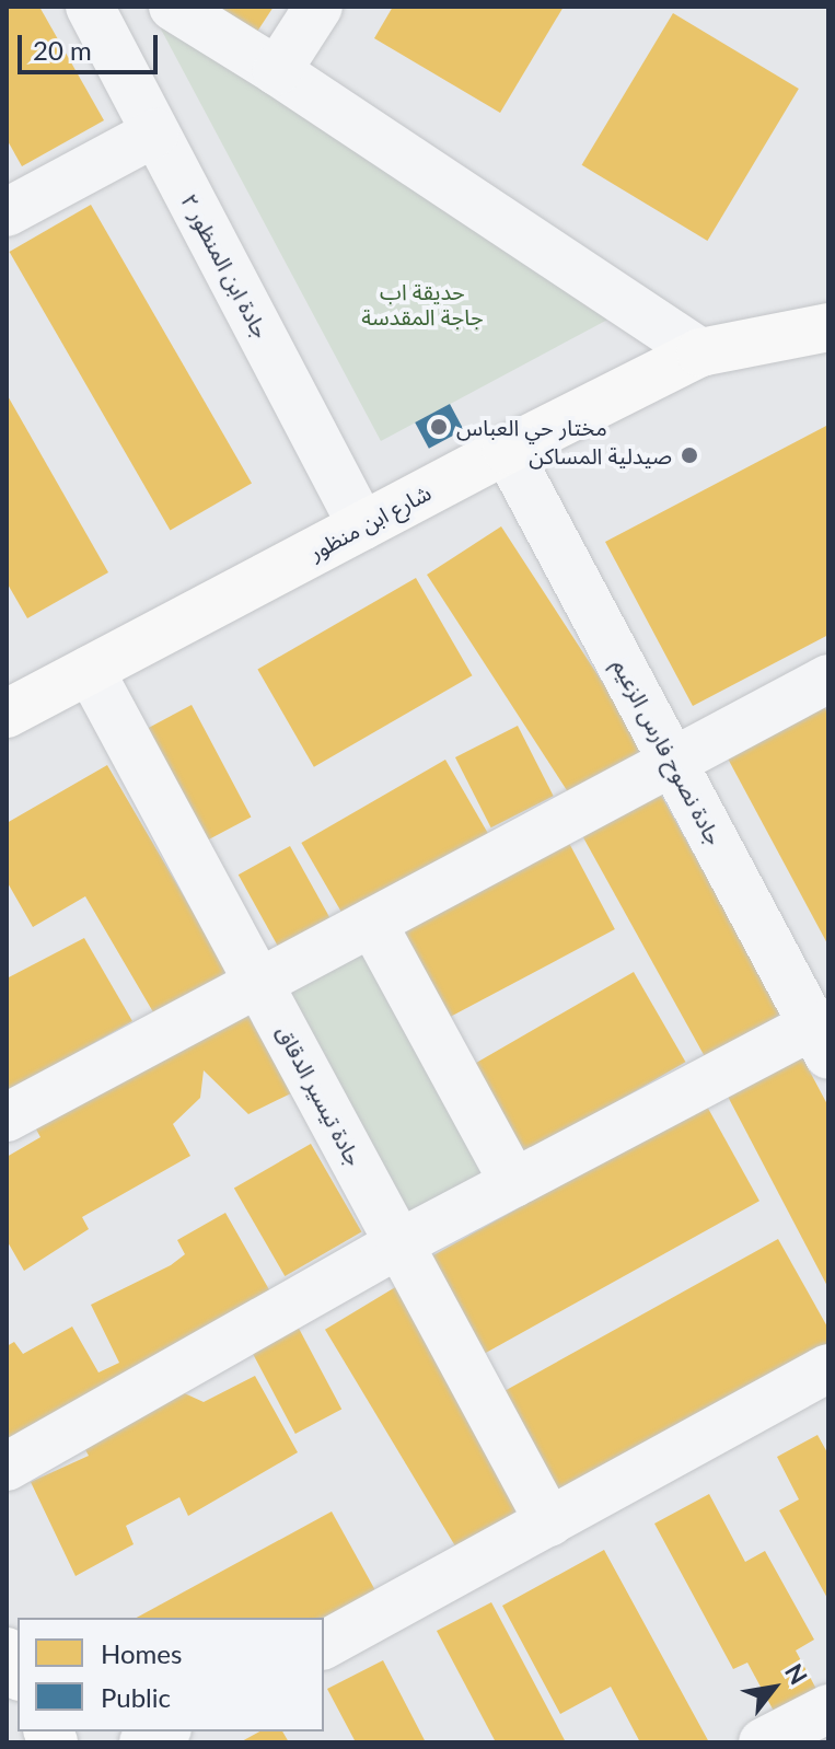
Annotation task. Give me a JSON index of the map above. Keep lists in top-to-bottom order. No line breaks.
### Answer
{"streets":{"main road":["شارع ابن منظور"],"street":["جادة ابن المنظور ٢","جادة نصوح فارس الزعيم","جادة تيسير الدقاق"]},"crossings":[["جادة ابن المنظور ٢","شارع ابن منظور"],["شارع ابن منظور","جادة نصوح فارس الزعيم"],["شارع ابن منظور","جادة تيسير الدقاق"]],"parks":["حديقة اب جاجة المقدسة"],"places":["مختار حي العباس","صيدلية المساكن"],"legend":["Homes","Public"],"scale_bar":"20 m","north":"top right"}
